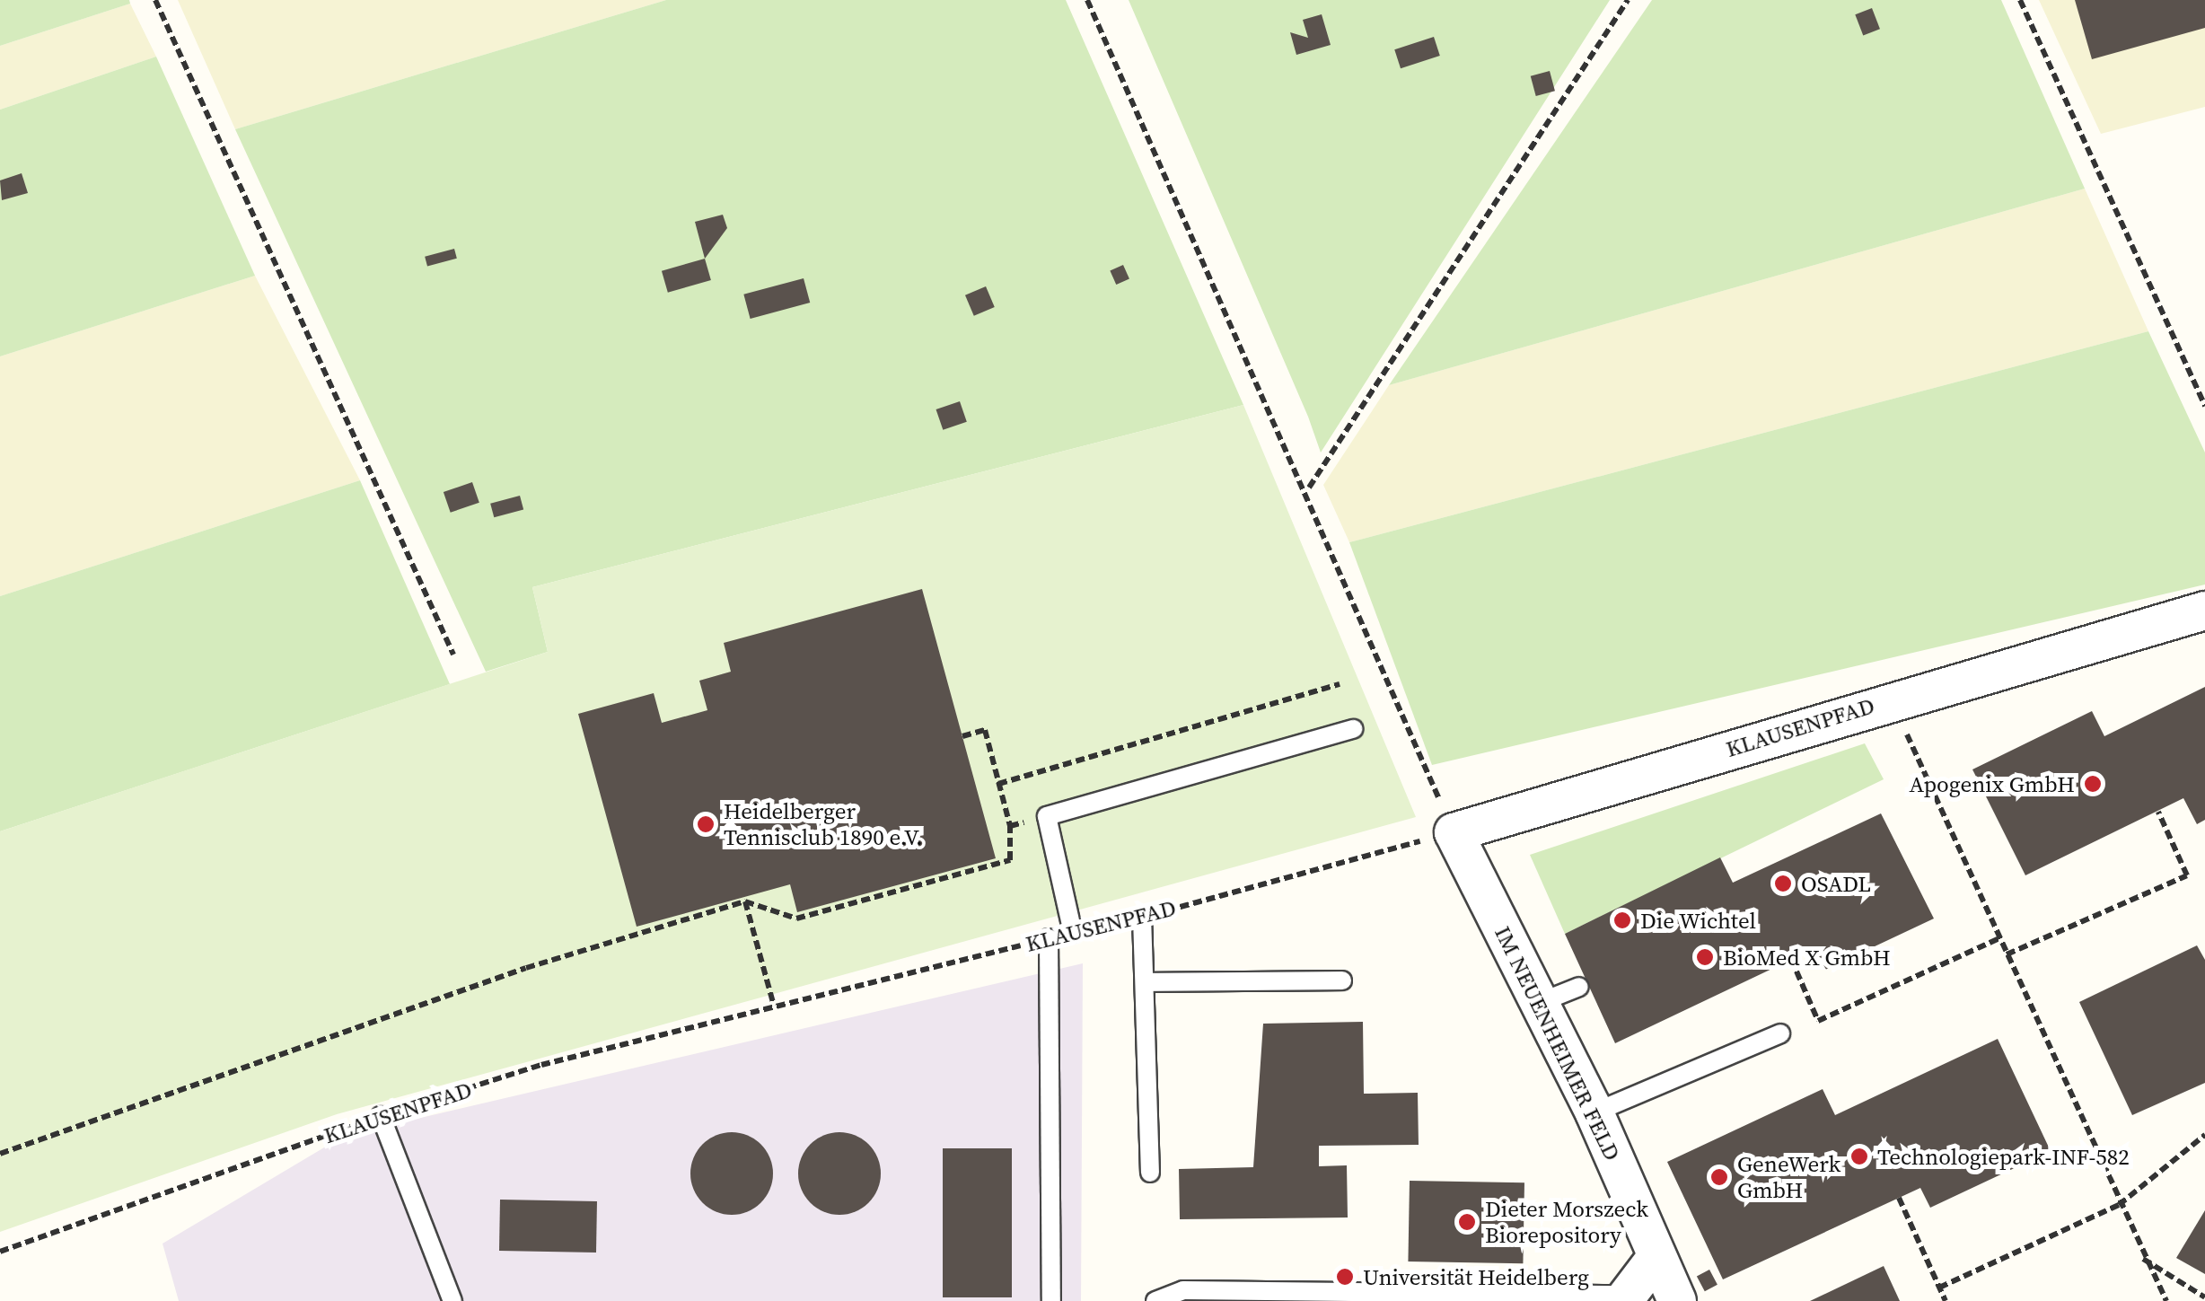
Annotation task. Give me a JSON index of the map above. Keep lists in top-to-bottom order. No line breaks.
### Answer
{"streets":{"street":["KLAUSENPFAD","IM NEUENHEIMER FELD"]},"crossings":[["KLAUSENPFAD","IM NEUENHEIMER FELD"]],"places":["Apogenix GmbH","Heidelberger Tennisclub 1890 e.V.","OSADL","Die Wichtel","BioMed X GmbH","Technologiepark-INF-582","GeneWerk GmbH","Dieter Morszeck Biorepository","Universität Heidelberg"]}
